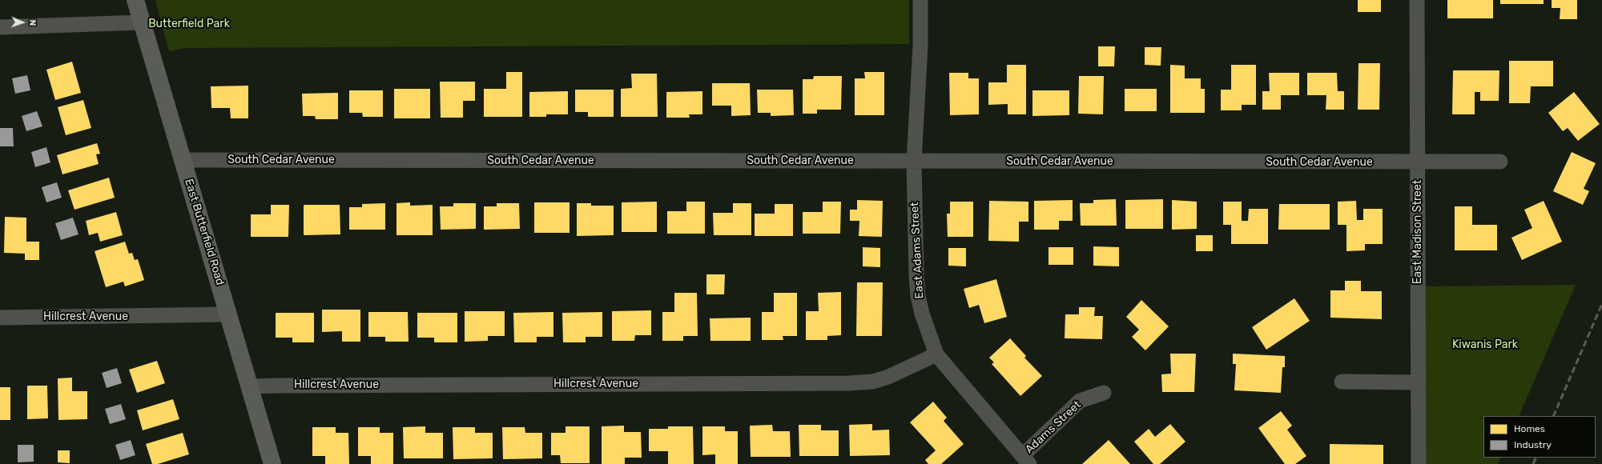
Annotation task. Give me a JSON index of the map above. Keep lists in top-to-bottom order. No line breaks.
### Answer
{"streets":{"main road":["East Butterfield Road"],"street":["South Cedar Avenue","East Madison Street","East Adams Street","Hillcrest Avenue","Adams Street"]},"crossings":[["South Cedar Avenue","East Butterfield Road"],["South Cedar Avenue","East Madison Street"],["South Cedar Avenue","East Adams Street"],["East Butterfield Road","Hillcrest Avenue"],["East Adams Street","Hillcrest Avenue"],["East Adams Street","Adams Street"]],"parks":["Butterfield Park","Kiwanis Park"],"legend":["Homes","Industry"],"north":"right"}
